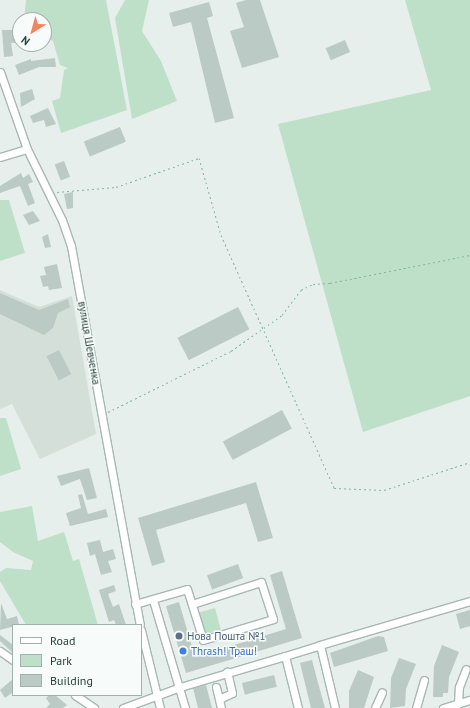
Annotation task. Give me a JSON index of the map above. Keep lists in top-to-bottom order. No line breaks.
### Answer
{"streets":{"street":["вулиця Шевченка"]},"places":["Нова Пошта №1","Thrash! Траш!"],"legend":["Road","Park","Building"],"north":"bottom left"}
